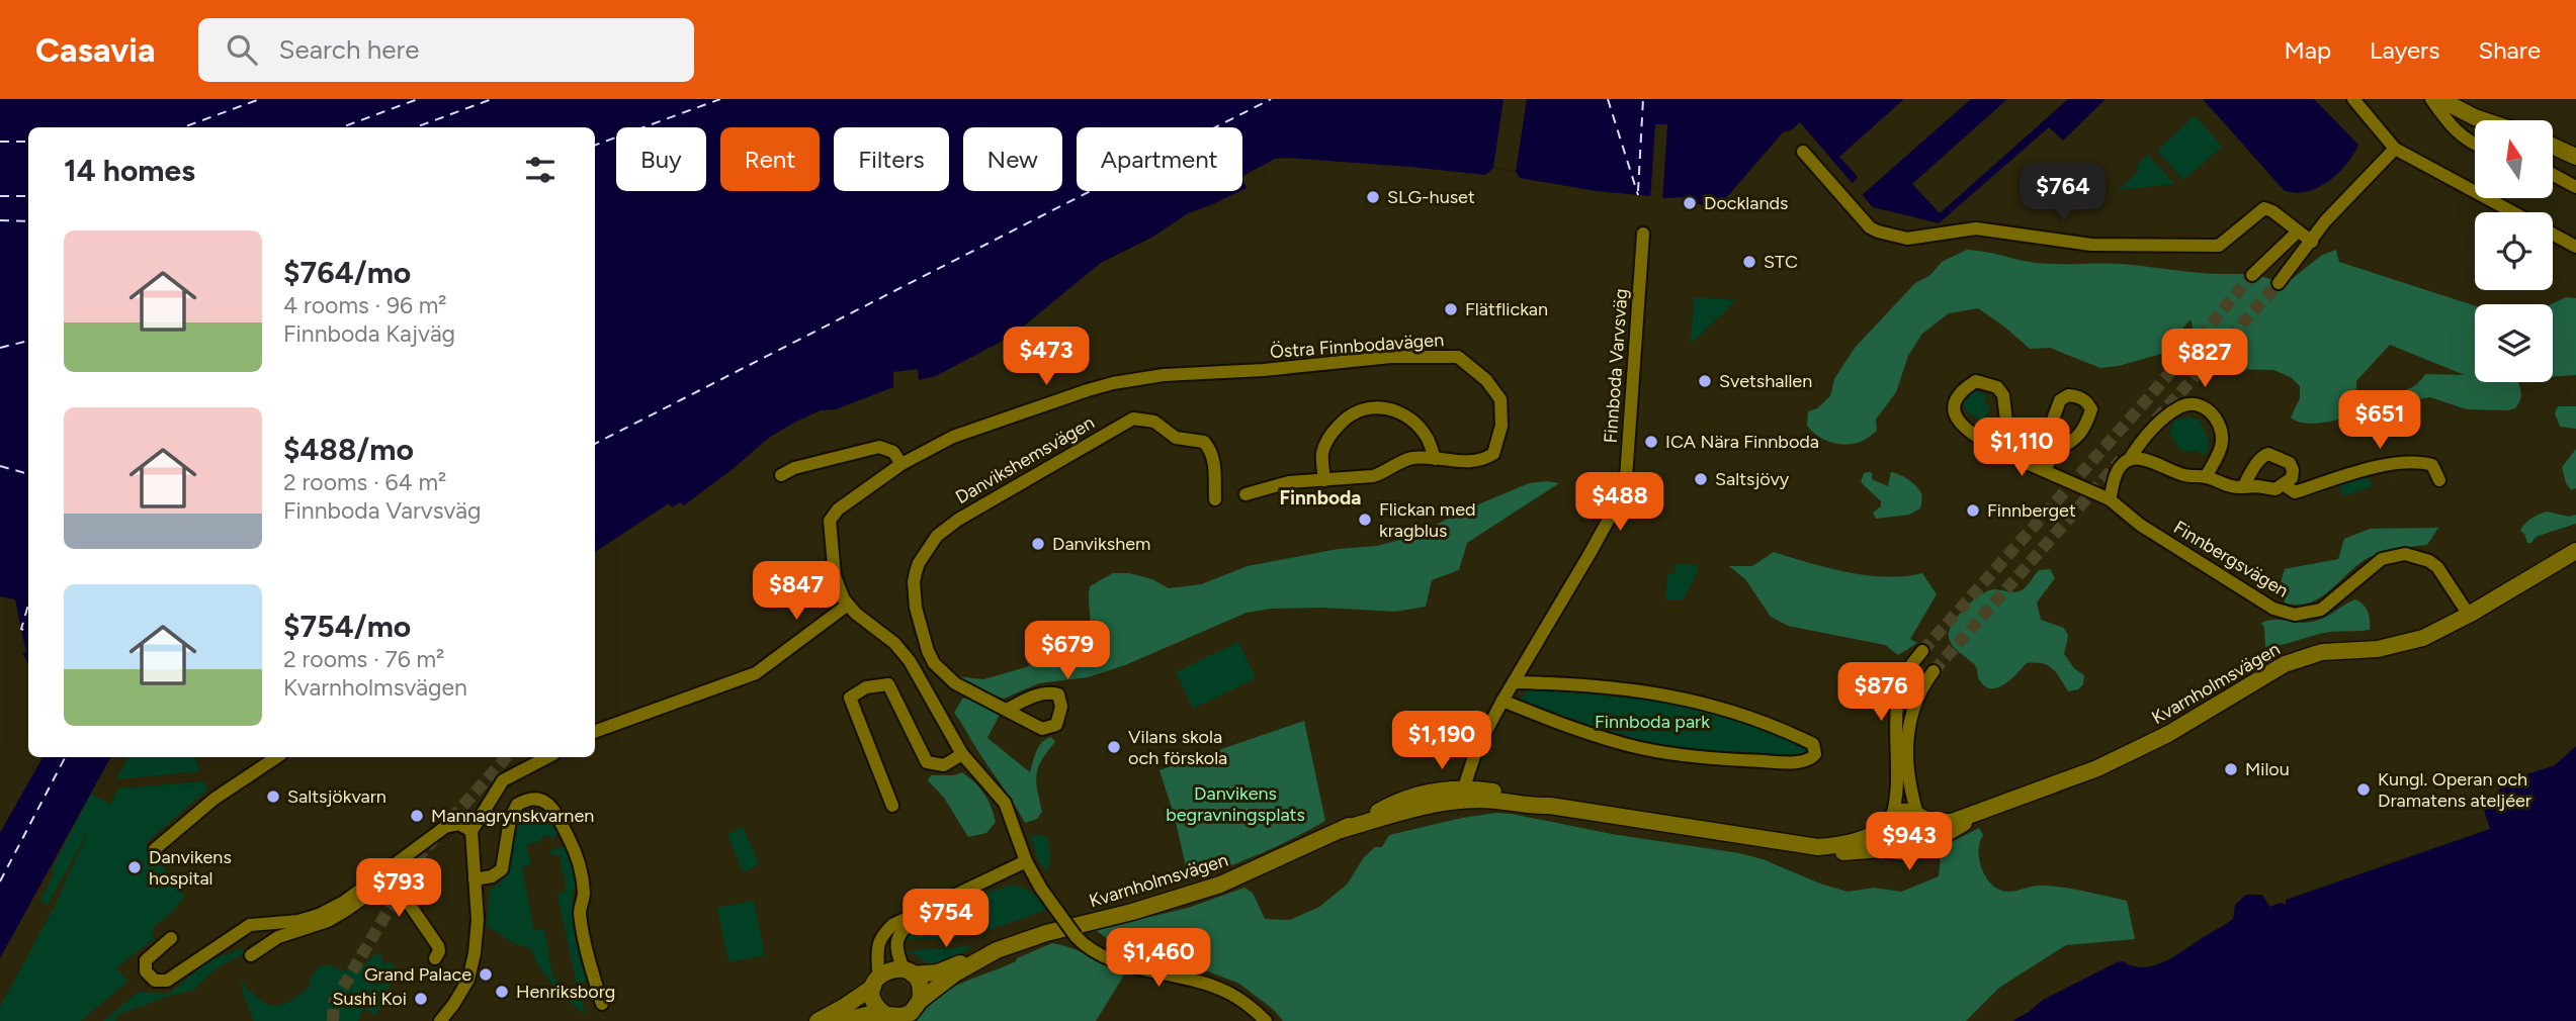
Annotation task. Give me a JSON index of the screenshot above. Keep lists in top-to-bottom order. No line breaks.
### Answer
{"streets":{"street":["Östra Finnbodavägen","Finnboda Varvsväg","Danvikshemsvägen","Finnbergsvägen","Kvarnholmsvägen"]},"crossings":[["Finnboda Varvsväg","Kvarnholmsvägen"],["Finnbergsvägen","Kvarnholmsvägen"]],"districts":["Finnboda"],"parks":["Finnboda park","Danvikens begravningsplats"],"places":["SLG-huset","Docklands","STC","Flätflickan","Svetshallen","ICA Nära Finnboda","Saltsjövy","Finnberget","Flickan med kragblus","Danvikshem","Vilans skola och förskola","Milou","Kungl. Operan och Dramatens ateljéer","Saltsjökvarn","Mannagrynskvarnen","Danvikens hospital","Grand Palace","Henriksborg","Sushi Koi"],"north":"top","page":{"header":"Casavia","search":"Search here","nav":["Map","Layers","Share"],"chip":["Buy","Rent","Filters","New","Apartment"],"heading":"14 homes","price":["$764","$473","$827","$651","$1,110","$488","$847","$679","$876","$1,190","$943","$793","$754","$1,460"],"list":[{"name":"$764/mo","note":"4 rooms · 96 m² · Finnboda Kajväg"},{"name":"$488/mo","note":"2 rooms · 64 m² · Finnboda Varvsväg"},{"name":"$754/mo","note":"2 rooms · 76 m² · Kvarnholmsvägen"}]}}
